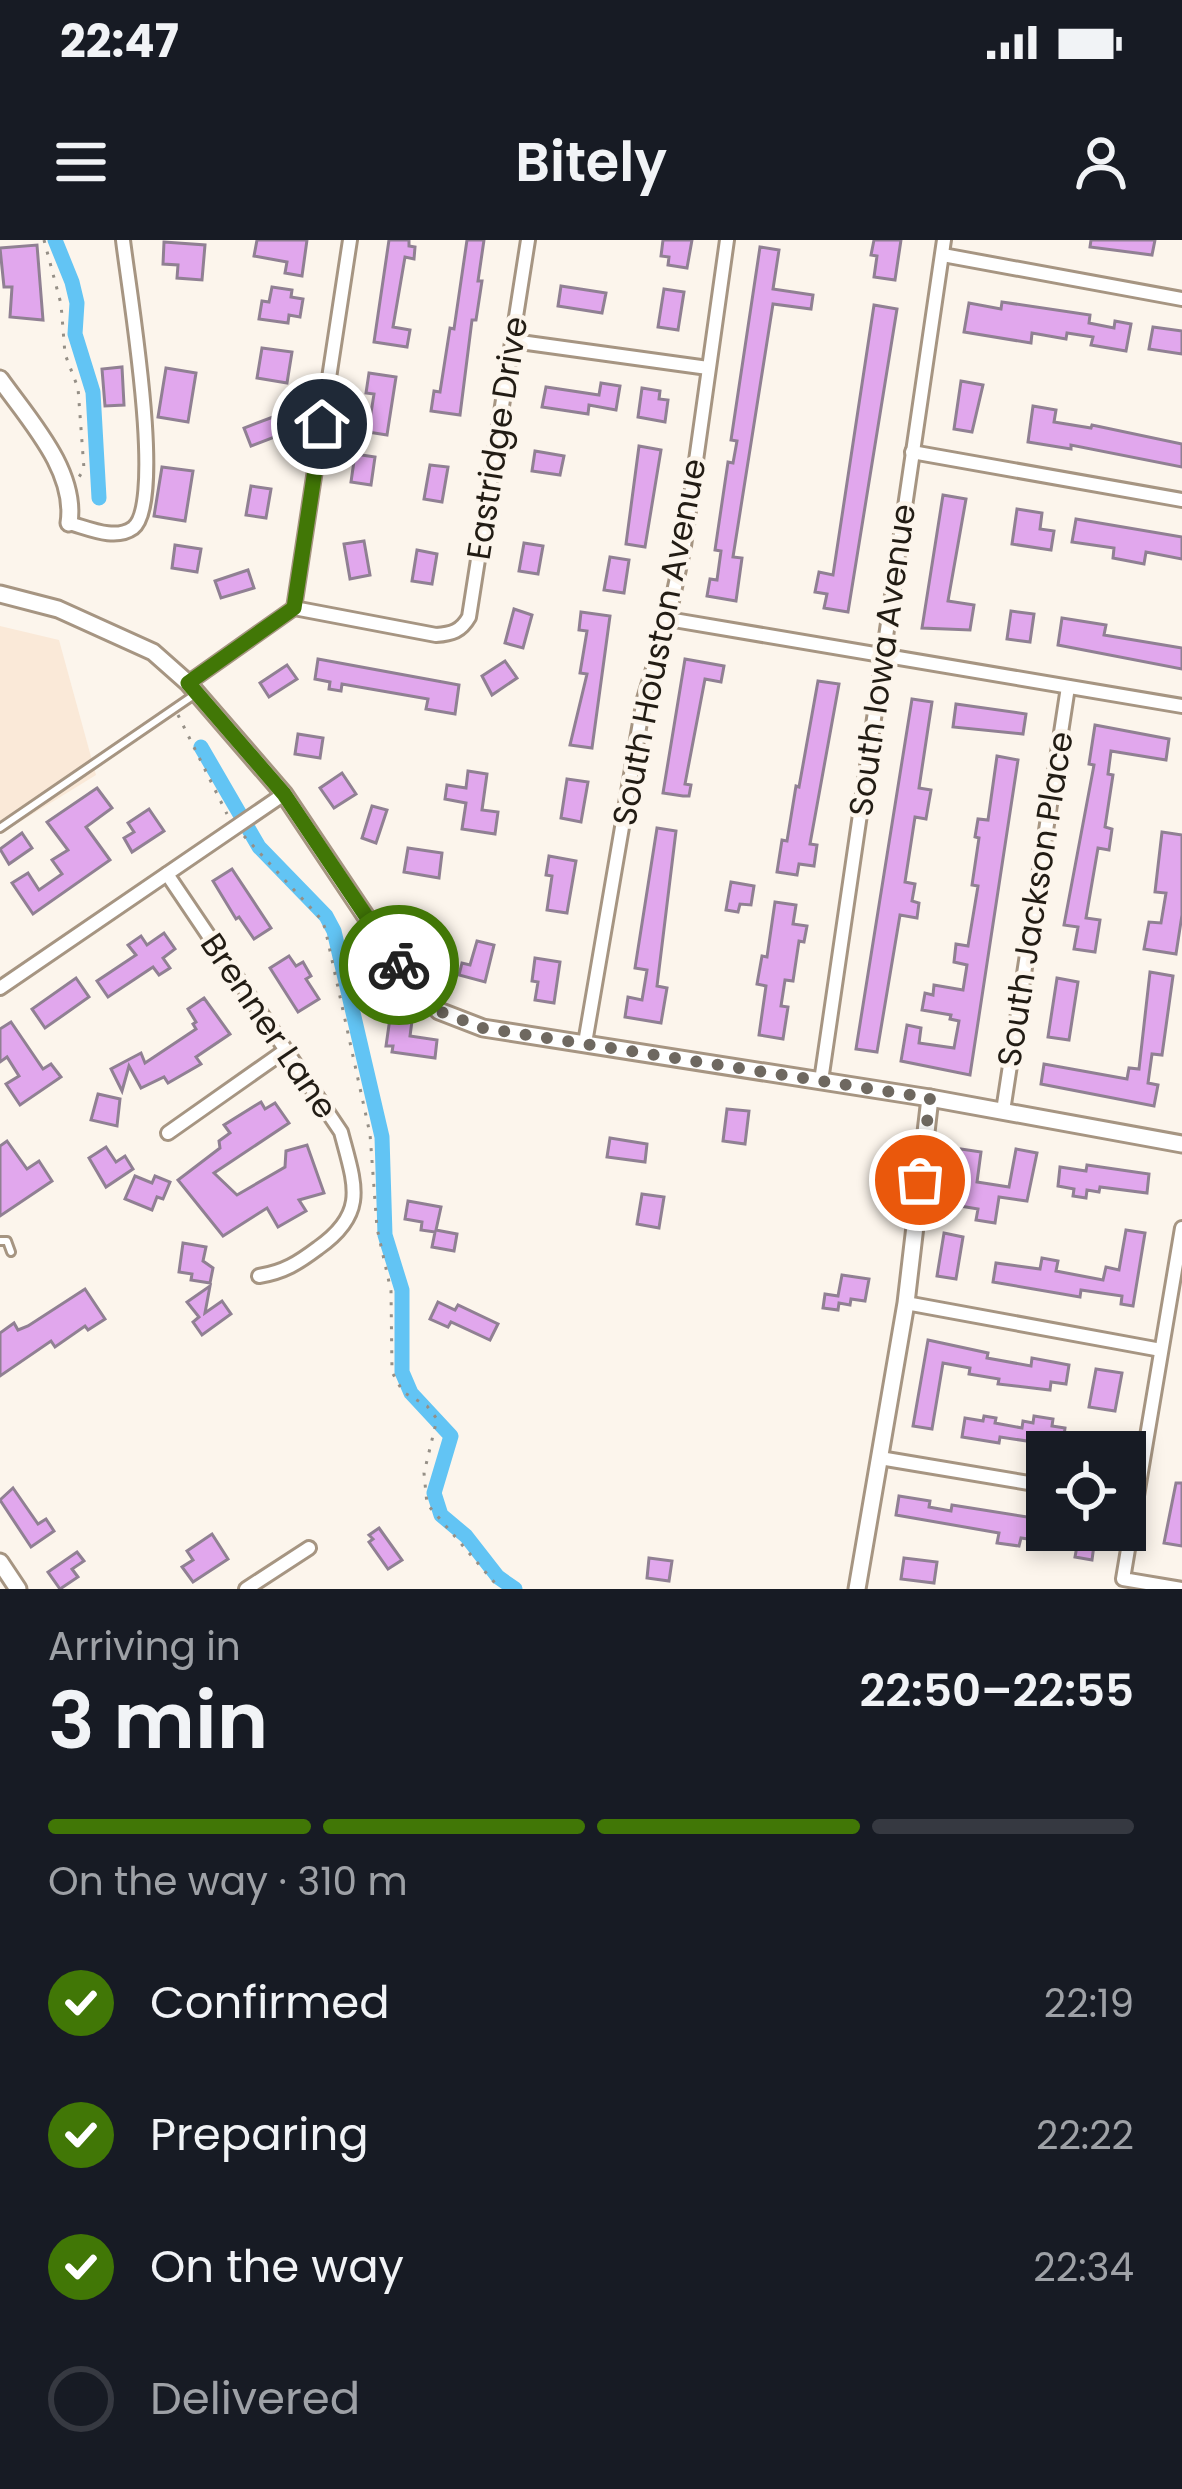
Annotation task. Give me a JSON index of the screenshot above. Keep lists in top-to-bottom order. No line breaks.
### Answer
{"streets":{"street":["Eastridge Drive","South Houston Avenue","South Iowa Avenue","South Jackson Place","Brenner Lane"]},"page":{"status":"22:47","header":"Bitely","heading":["3 min","Arriving in","22:50–22:55"],"bar":"On the way · 310 m","list":[["Confirmed","22:19"],["Preparing","22:22"],["On the way","22:34"],"Delivered"]}}
